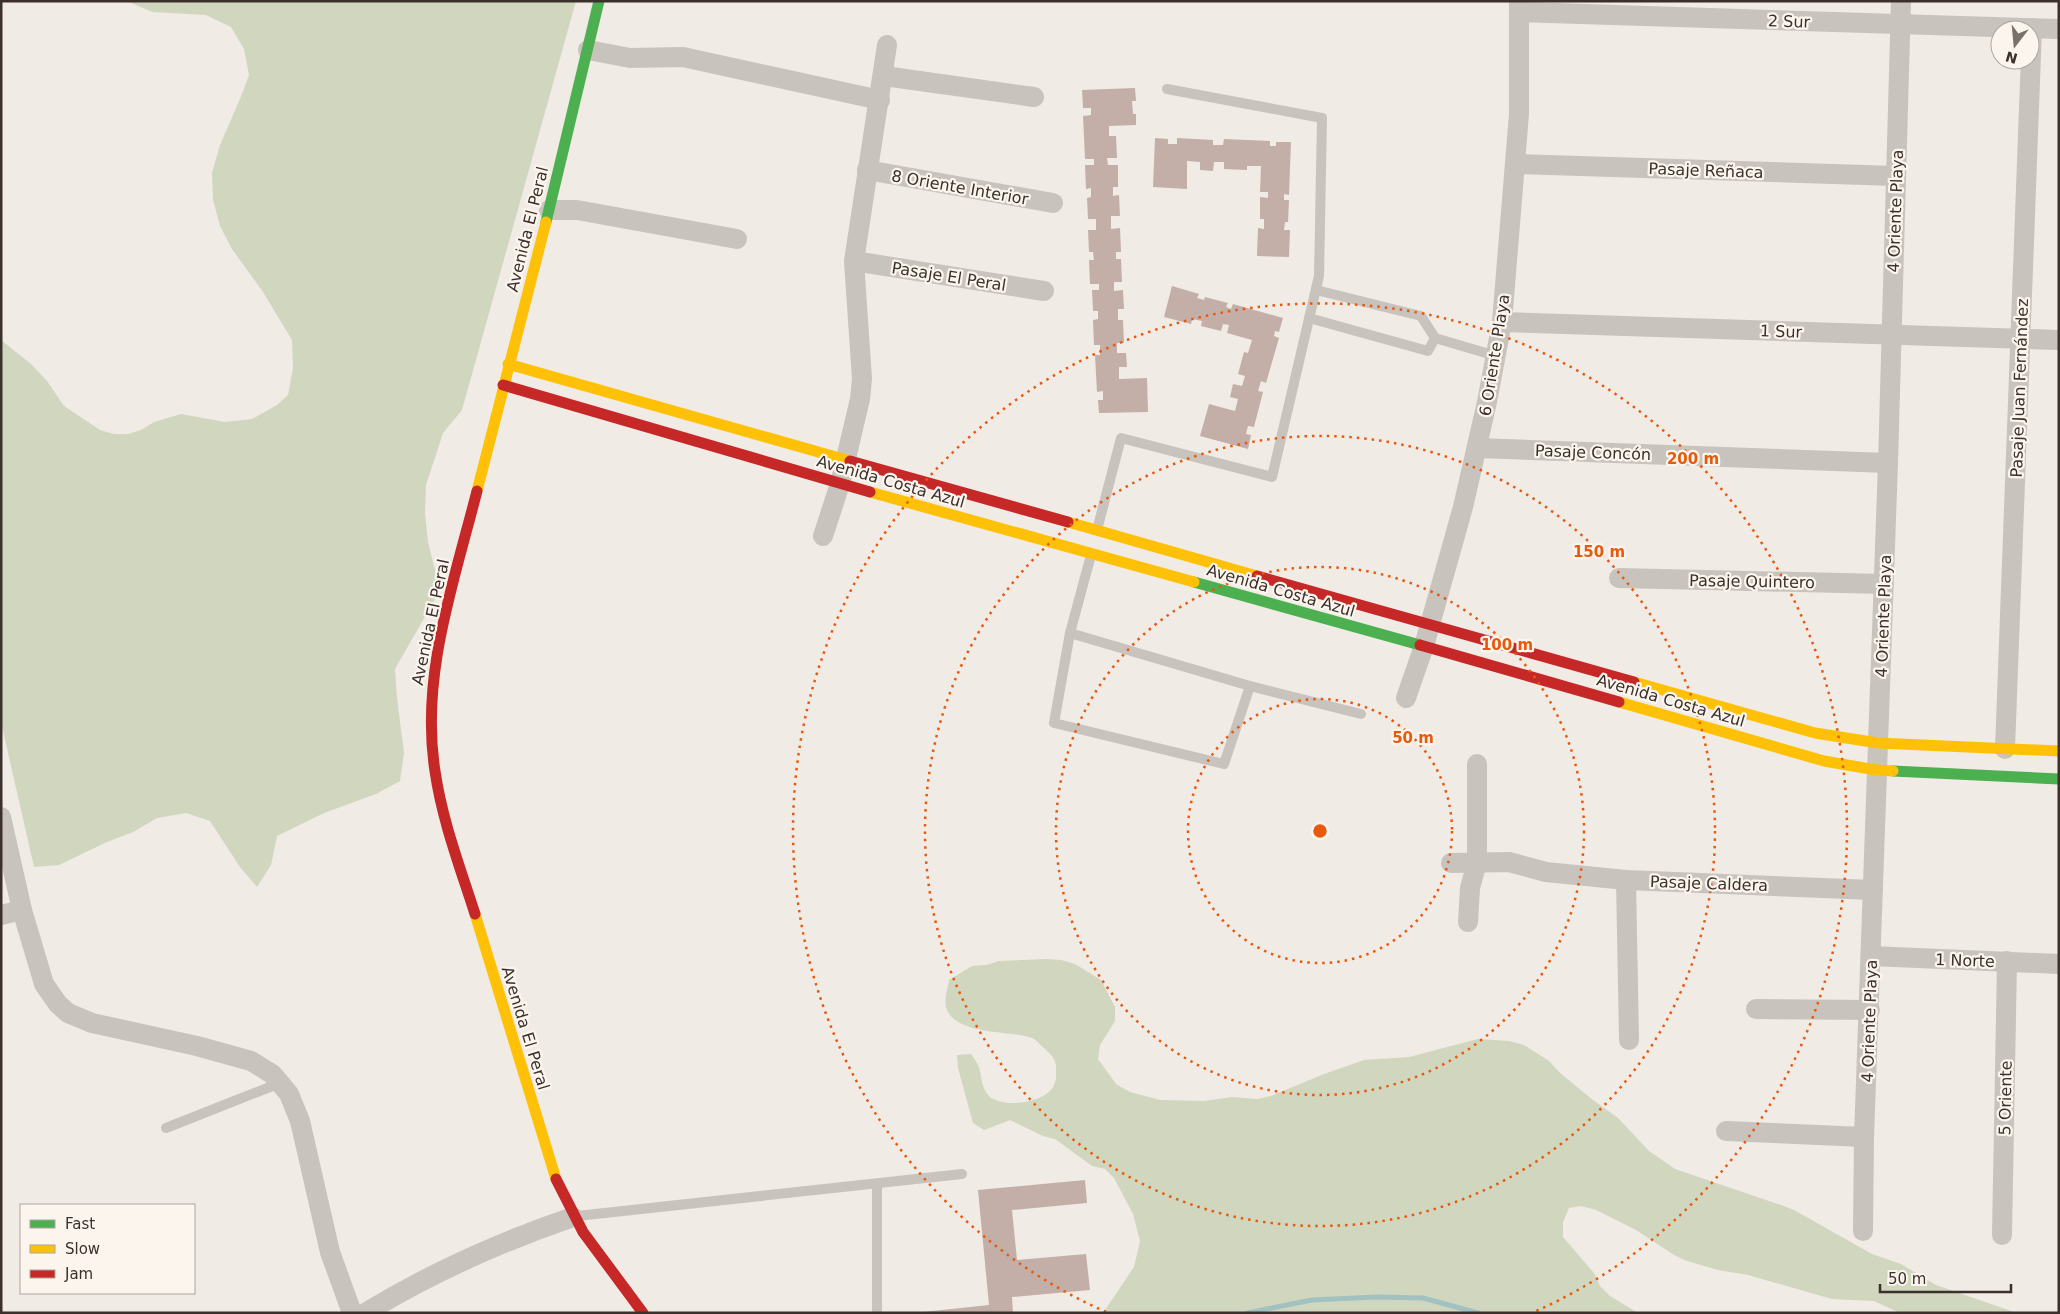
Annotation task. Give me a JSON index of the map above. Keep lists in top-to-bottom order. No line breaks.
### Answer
{"streets":{"street":["2 Sur","Pasaje Reñaca","8 Oriente Interior","4 Oriente Playa","Avenida El Peral","Pasaje El Peral","1 Sur","6 Oriente Playa","Pasaje Juan Fernández","Pasaje Concón","Avenida Costa Azul","Pasaje Quintero","Pasaje Caldera","1 Norte","5 Oriente"]},"crossings":[["2 Sur","4 Oriente Playa"],["2 Sur","6 Oriente Playa"],["Pasaje Reñaca","4 Oriente Playa"],["Pasaje Reñaca","6 Oriente Playa"],["4 Oriente Playa","1 Sur"],["4 Oriente Playa","Pasaje Concón"],["4 Oriente Playa","Avenida Costa Azul"],["4 Oriente Playa","Pasaje Quintero"],["4 Oriente Playa","Pasaje Caldera"],["4 Oriente Playa","1 Norte"],["Avenida El Peral","Avenida Costa Azul"],["1 Sur","6 Oriente Playa"],["1 Sur","Pasaje Juan Fernández"],["6 Oriente Playa","Pasaje Concón"],["6 Oriente Playa","Avenida Costa Azul"],["Pasaje Juan Fernández","Avenida Costa Azul"],["1 Norte","5 Oriente"]],"legend":["Fast","Slow","Jam"],"scale_bar":"50 m","north":"bottom","rings":["200 m","150 m","100 m","50 m"]}
